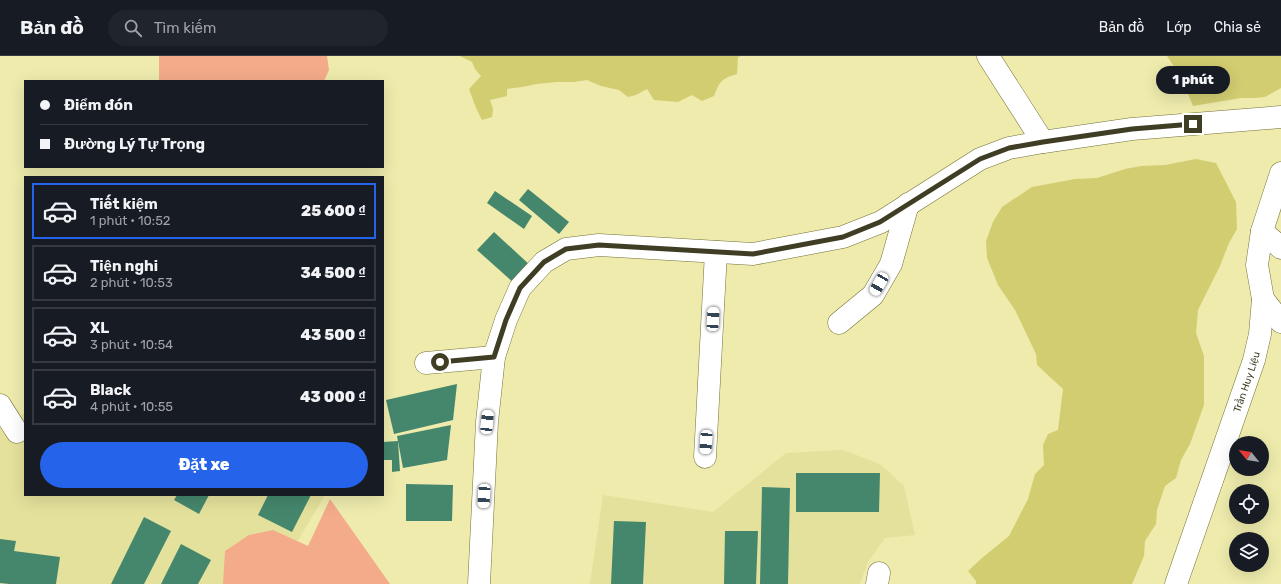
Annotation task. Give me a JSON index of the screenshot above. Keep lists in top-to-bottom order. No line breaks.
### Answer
{"streets":{"street":["Trần Huy Liệu"]},"north":"top left","page":{"header":"Bản đồ","search":"Tìm kiếm","nav":["Bản đồ","Lớp","Chia sẻ"],"bubble":"1 phút","banner":["Điểm đón","Đường Lý Tự Trọng"],"list":[{"name":"Tiết kiệm","note":"1 phút · 10:52","value":"25 600 ₫"},{"name":"Tiện nghi","note":"2 phút · 10:53","value":"34 500 ₫"},{"name":"XL","note":"3 phút · 10:54","value":"43 500 ₫"},{"name":"Black","note":"4 phút · 10:55","value":"43 000 ₫"}],"buttons":"Đặt xe"}}
